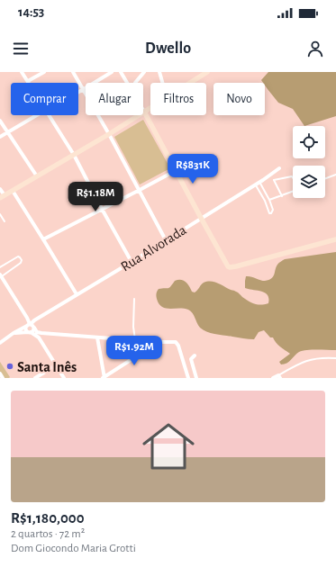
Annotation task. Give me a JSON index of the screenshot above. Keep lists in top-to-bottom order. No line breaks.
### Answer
{"streets":{"street":["Rua Alvorada"]},"places":["Santa Inês"],"page":{"status":"14:53","header":"Dwello","chip":["Comprar","Alugar","Filtros","Novo"],"price":["R$831K","R$1.18M","R$1.92M"],"list":[{"name":"R$1,180,000","note":"2 quartos · 72 m² · Dom Giocondo Maria Grotti"}]}}
